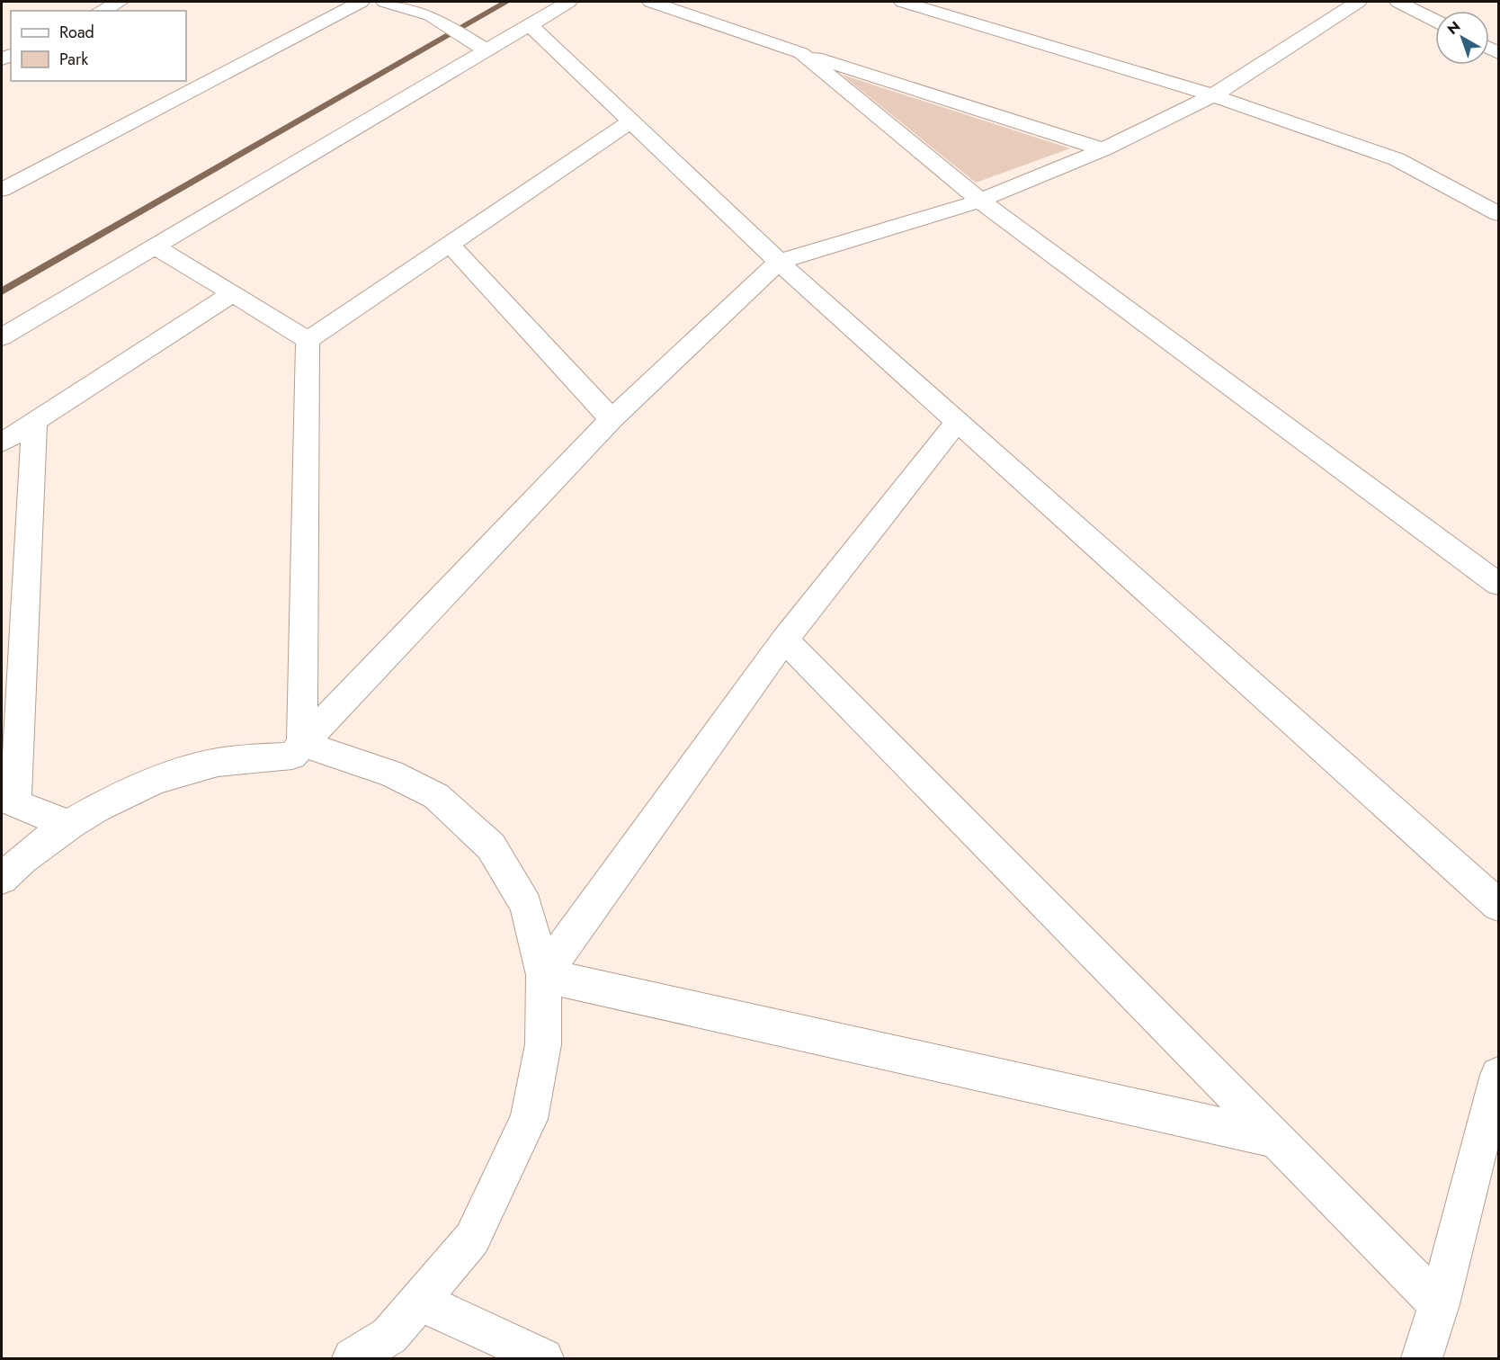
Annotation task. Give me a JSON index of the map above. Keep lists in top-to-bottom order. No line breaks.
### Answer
{"legend":["Road","Park"],"north":"top left"}
